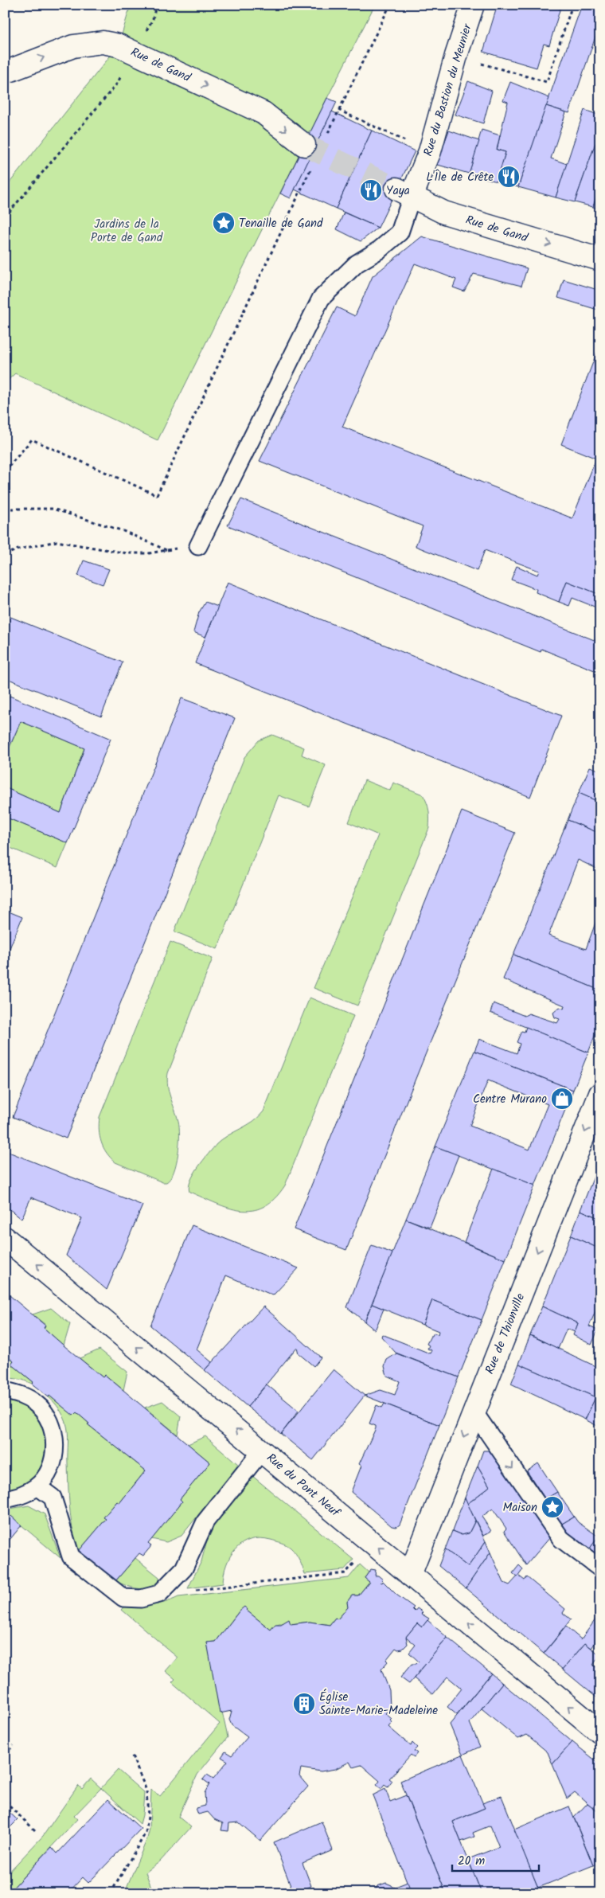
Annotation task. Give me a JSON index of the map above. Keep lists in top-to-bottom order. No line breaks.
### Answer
{"streets":{"street":["Rue de Gand","Rue du Bastion du Meunier","Rue de Thionville","Rue du Pont Neuf"]},"crossings":[["Rue de Gand","Rue du Bastion du Meunier"],["Rue de Thionville","Rue du Pont Neuf"]],"one_way":["Rue de Gand","Rue de Thionville","Rue du Pont Neuf"],"parks":["Jardins de la Porte de Gand"],"places":{"restaurant":["L'Île de Crête","Yaya"],"place":["Tenaille de Gand","Maison"],"shop":["Centre Murano"],"building":["Église Sainte-Marie-Madeleine"]},"scale_bar":"20 m"}
